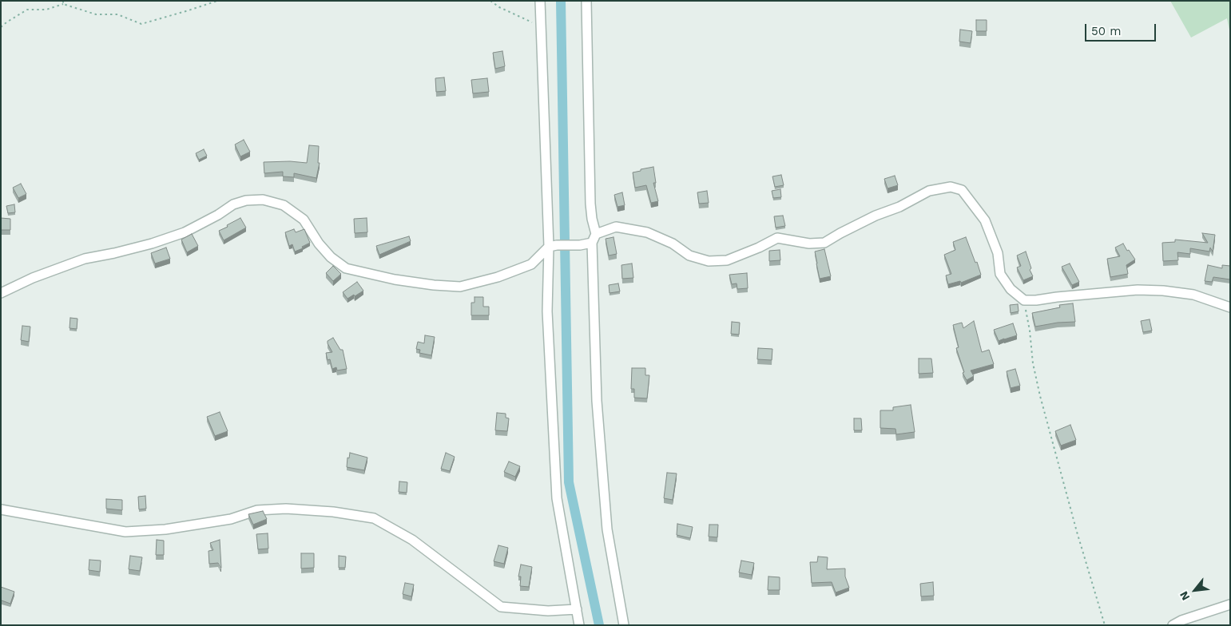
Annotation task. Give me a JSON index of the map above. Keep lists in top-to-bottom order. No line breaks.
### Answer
{"scale_bar":"50 m","north":"bottom left"}
